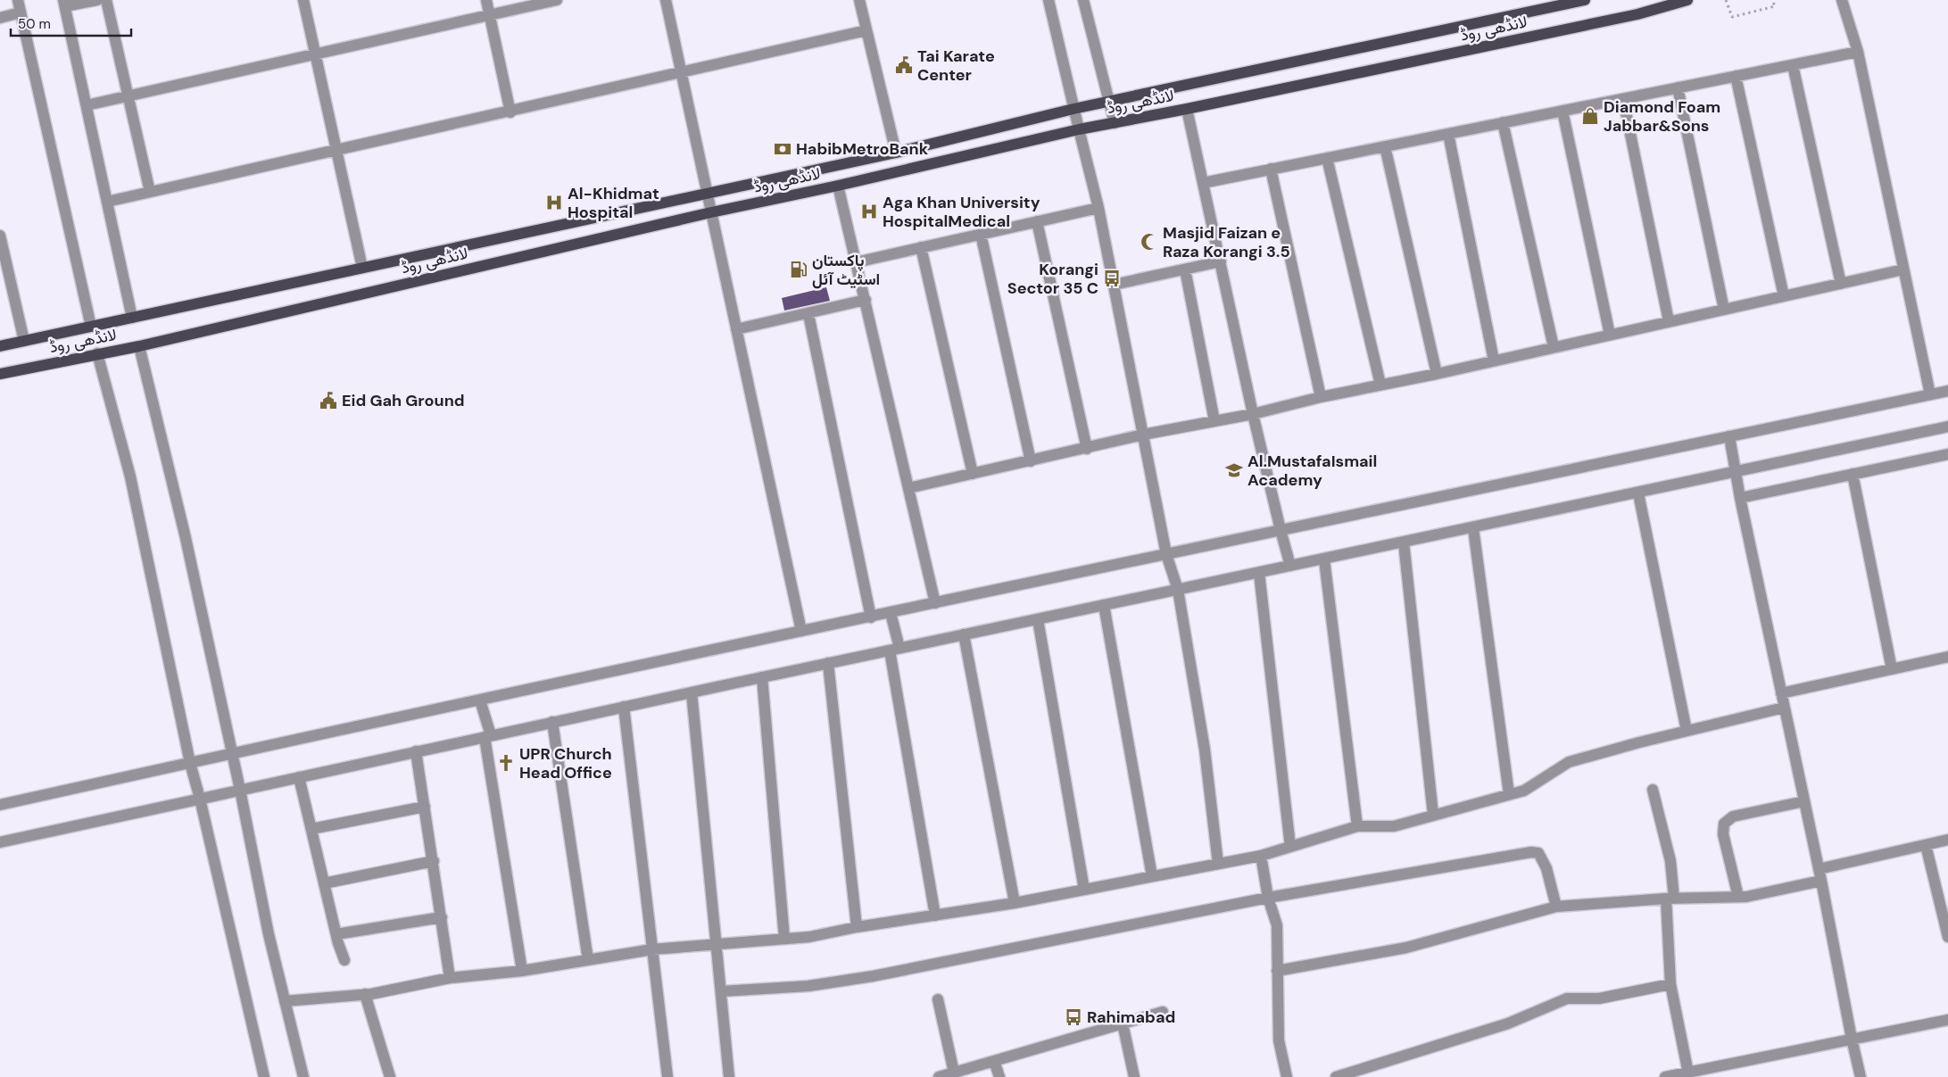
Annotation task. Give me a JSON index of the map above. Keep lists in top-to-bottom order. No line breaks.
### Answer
{"streets":{"main road":["لانڈھی روڈ"]},"places":{"public building":["Tai Karate Center","Eid Gah Ground"],"shop":["Diamond Foam Jabbar&Sons"],"bank":["HabibMetroBank"],"hospital":["Al-Khidmat Hospital","Aga Khan University HospitalMedical"],"mosque":["Masjid Faizan e Raza Korangi 3.5"],"fuel station":["پاکستان اسٹیٹ آئل"],"bus stop":["Korangi Sector 35 C","Rahimabad"],"school or university":["Al.MustafaIsmail Academy"],"church":["UPR Church Head Office"]},"scale_bar":"50 m"}
